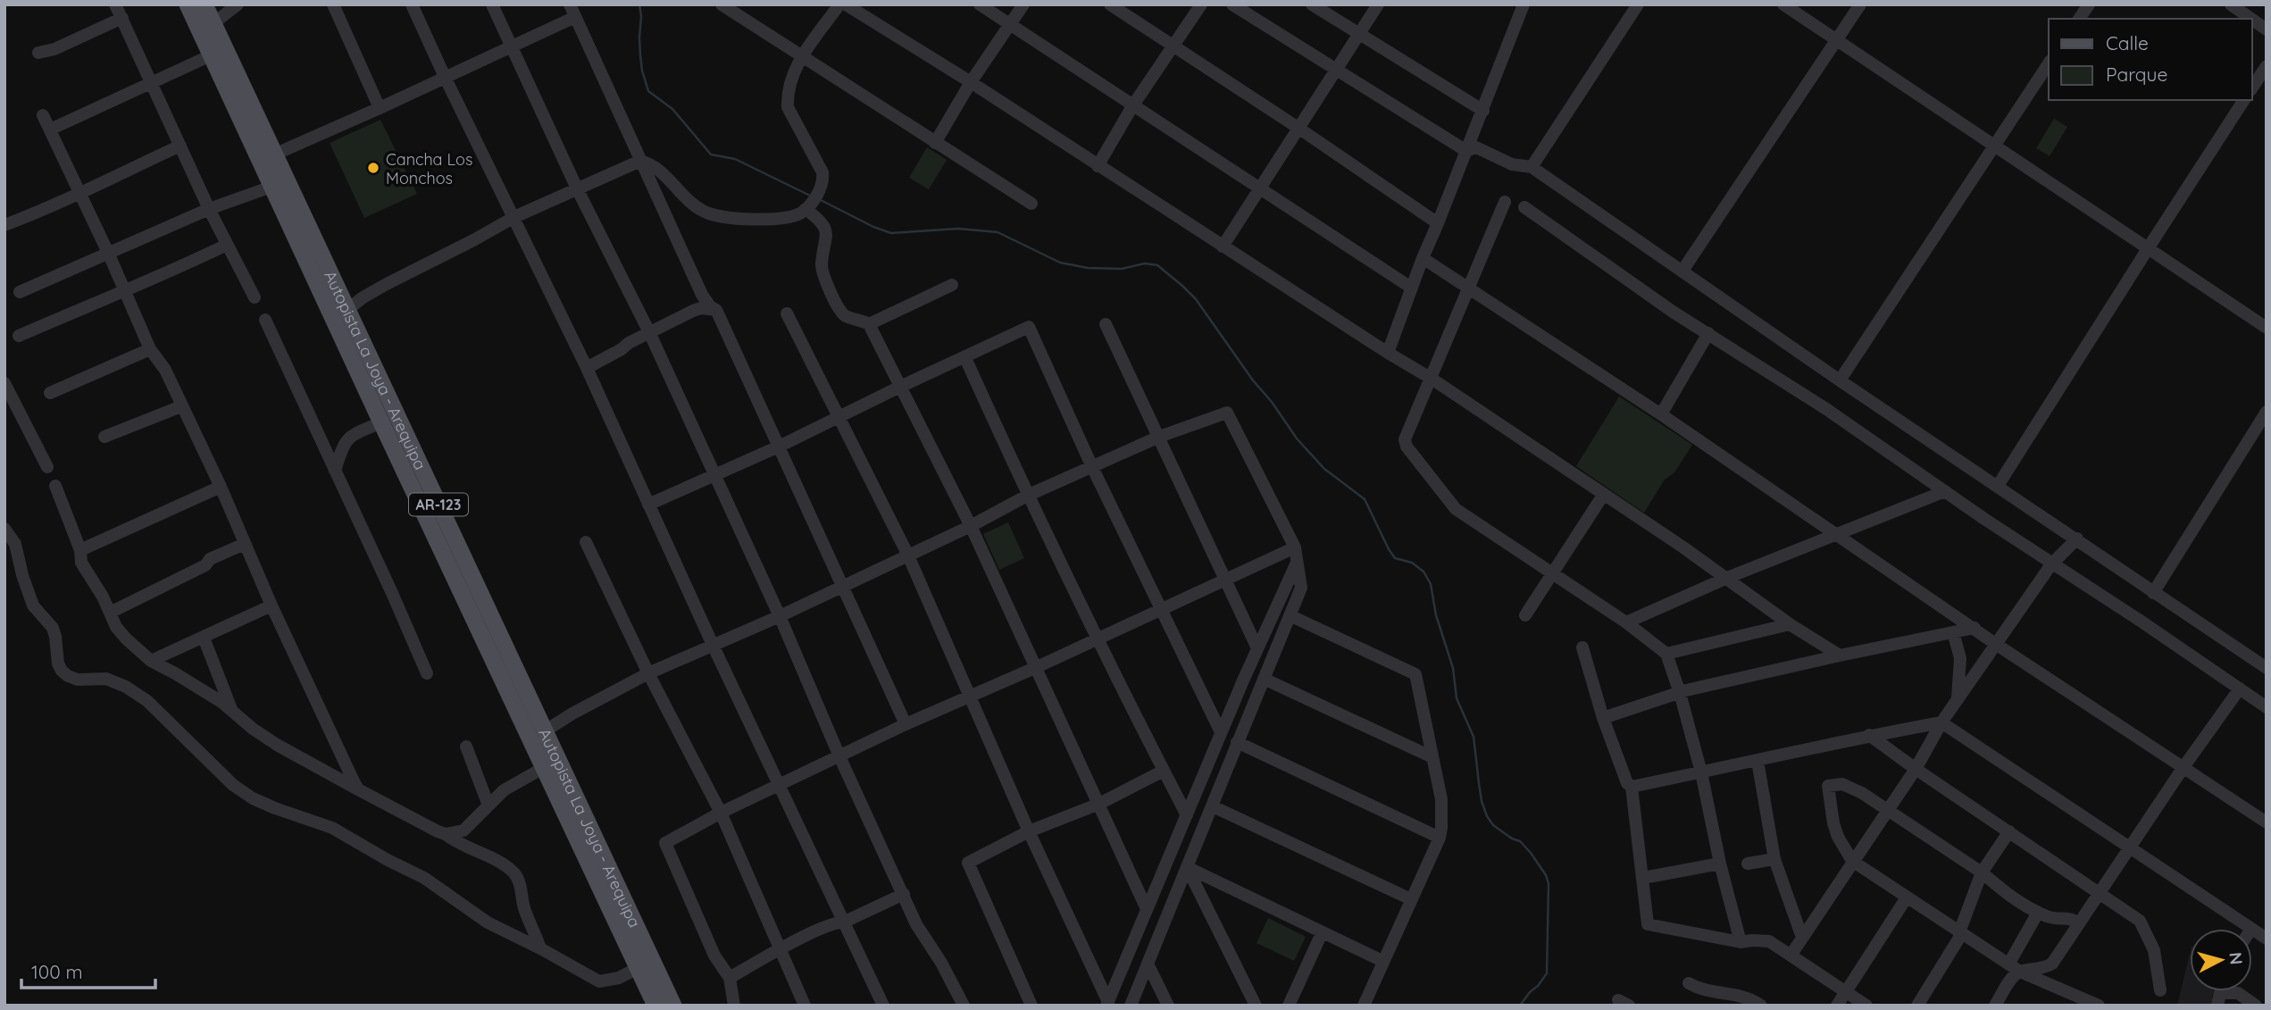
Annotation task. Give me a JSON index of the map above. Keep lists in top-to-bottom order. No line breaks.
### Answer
{"streets":{"main road":["Autopista La Joya - Arequipa","AR-123"]},"places":["Cancha Los Monchos"],"legend":["Calle","Parque"],"scale_bar":"100 m","north":"right"}
